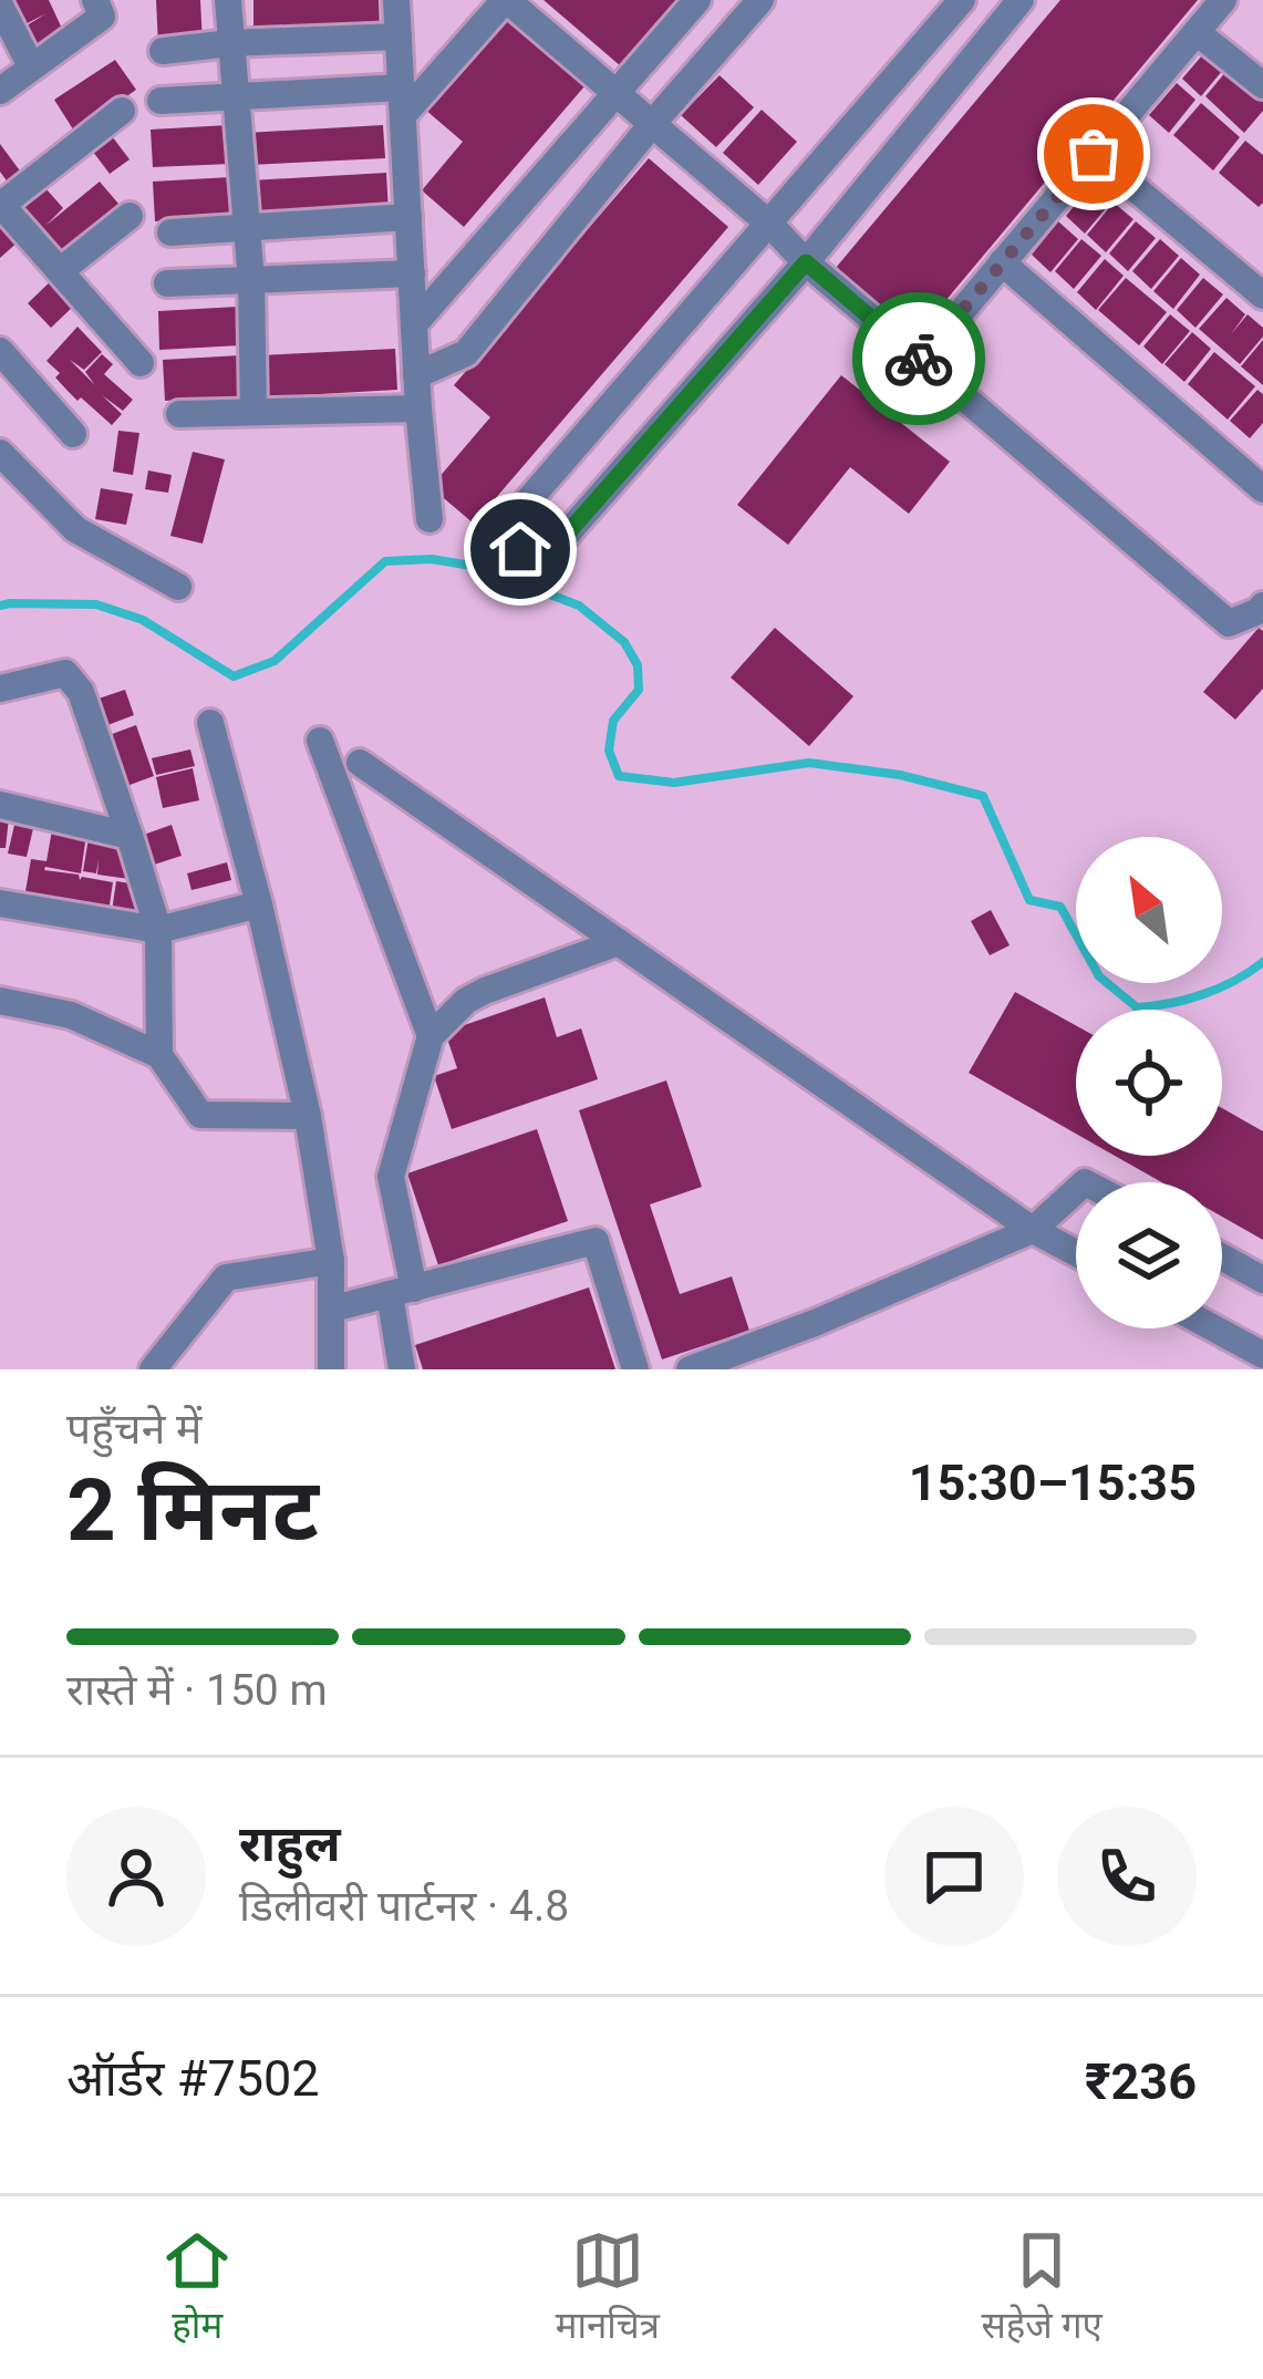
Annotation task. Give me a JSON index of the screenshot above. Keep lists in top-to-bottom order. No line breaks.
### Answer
{"north":"top left","page":{"heading":["2 मिनट","पहुँचने में","15:30–15:35"],"panel":["राहुल","डिलीवरी पार्टनर · 4.8","ऑर्डर #7502","₹236"],"bar":"रास्ते में · 150 m","tabs":["होम","मानचित्र","सहेजे गए"]}}
